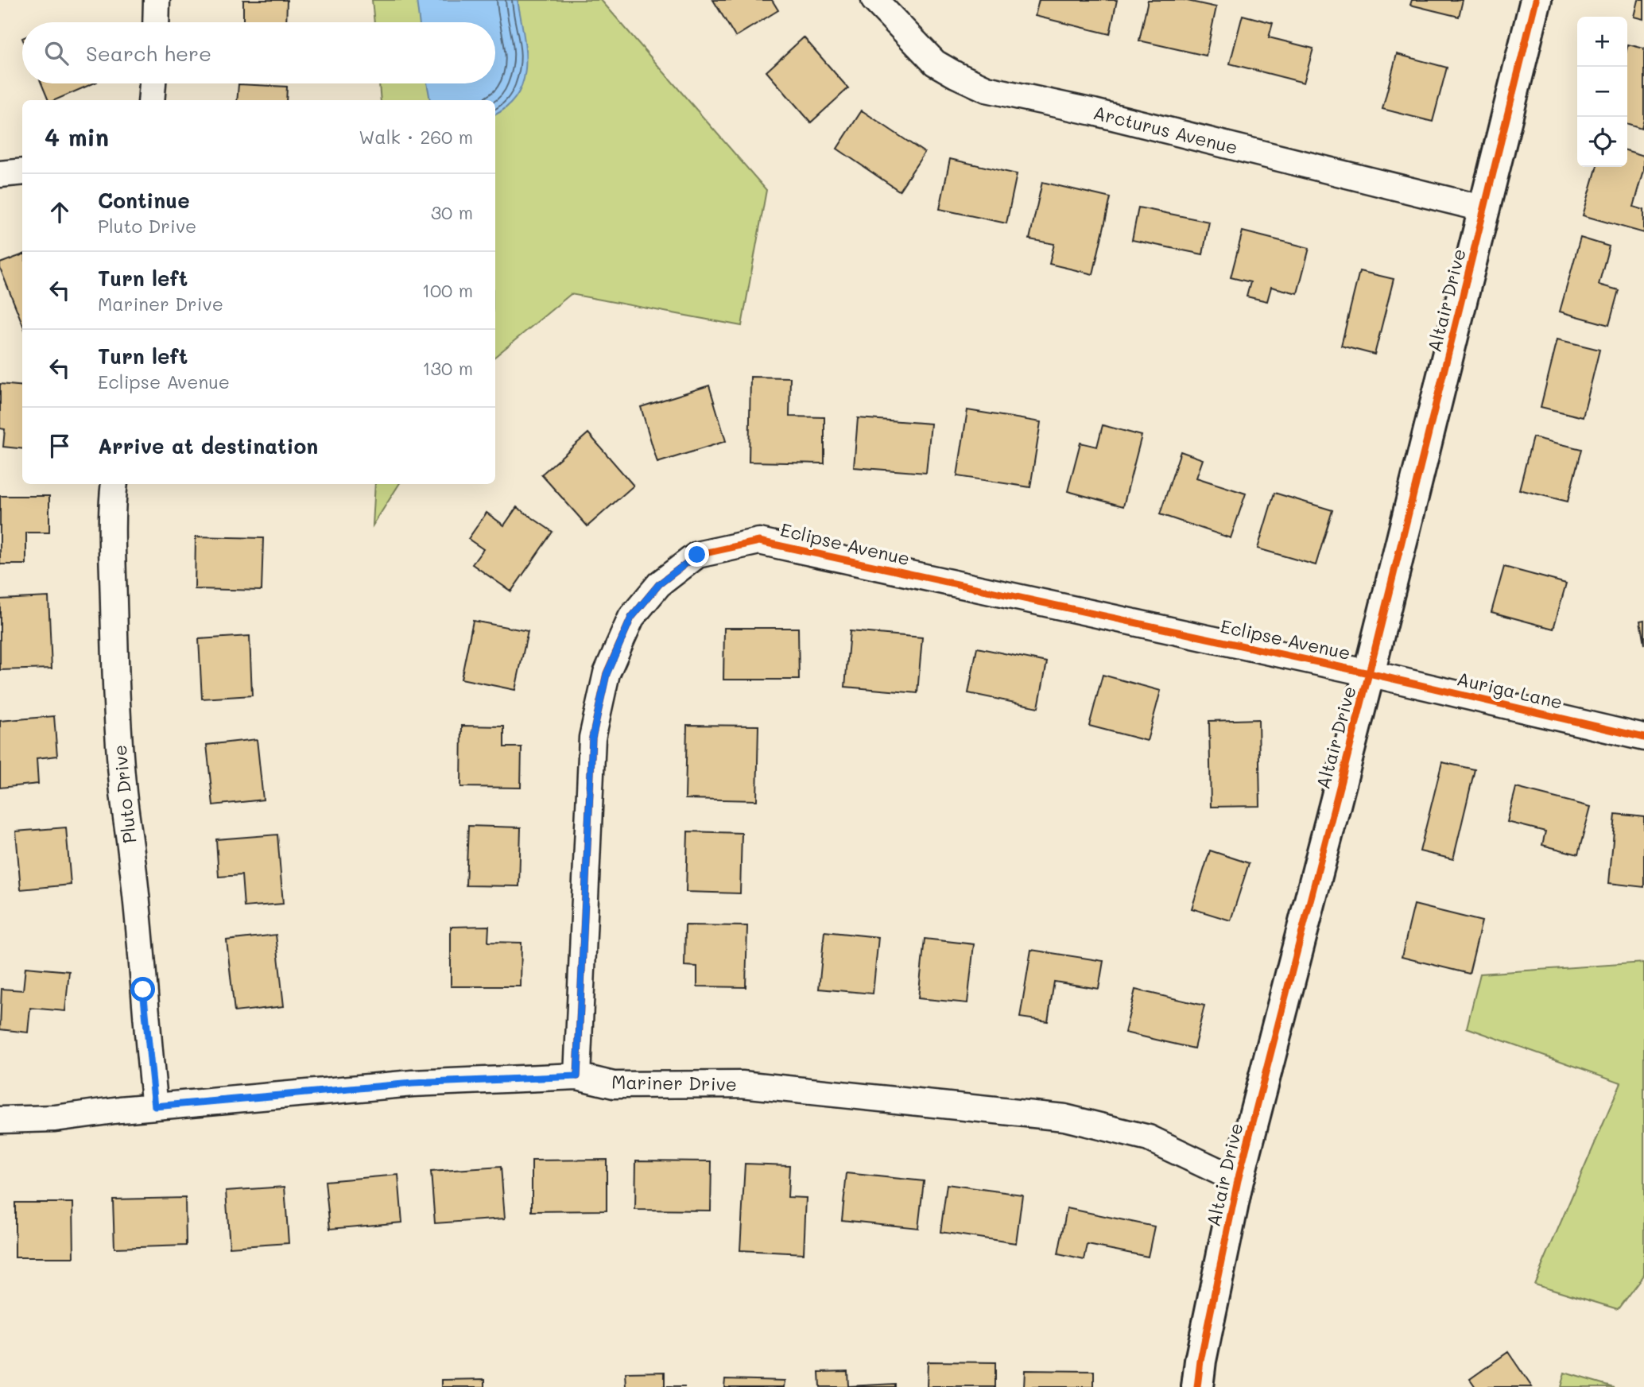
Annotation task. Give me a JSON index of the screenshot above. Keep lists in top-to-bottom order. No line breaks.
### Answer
{"streets":{"street":["Arcturus Avenue","Altair Drive","Eclipse Avenue","Auriga Lane","Pluto Drive","Mariner Drive"]},"crossings":[["Arcturus Avenue","Altair Drive"],["Altair Drive","Eclipse Avenue"],["Altair Drive","Auriga Lane"],["Altair Drive","Mariner Drive"],["Eclipse Avenue","Auriga Lane"],["Eclipse Avenue","Mariner Drive"],["Pluto Drive","Mariner Drive"]],"page":{"map_buttons":["+","−"],"search":"Search here","heading":["4 min","Walk · 260 m"],"list":[["Continue","Pluto Drive","30 m"],["Turn left","Mariner Drive","100 m"],["Turn left","Eclipse Avenue","130 m"],"Arrive at destination"]}}
